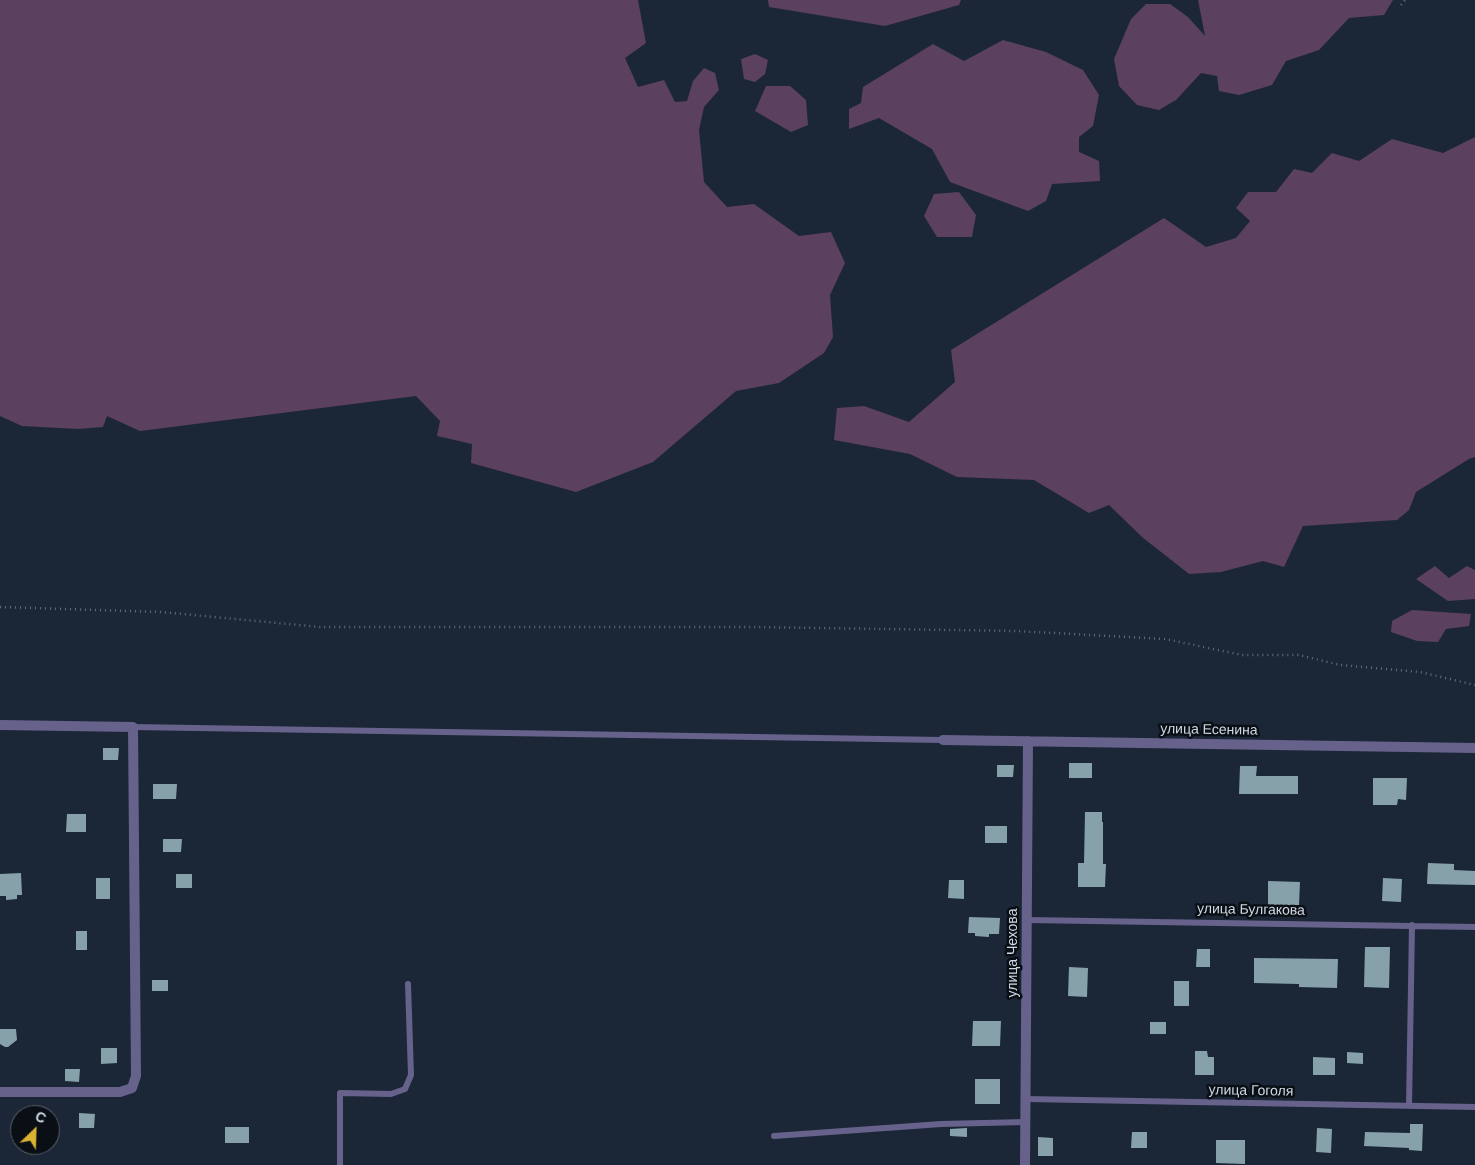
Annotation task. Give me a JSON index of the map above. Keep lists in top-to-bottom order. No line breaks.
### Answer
{"streets":{"street":["улица Есенина","улица Чехова"],"lane":["улица Булгакова","улица Гоголя"]},"crossings":[["улица Есенина","улица Чехова"],["улица Булгакова","улица Чехова"],["улица Чехова","улица Гоголя"]],"north":"top right"}
